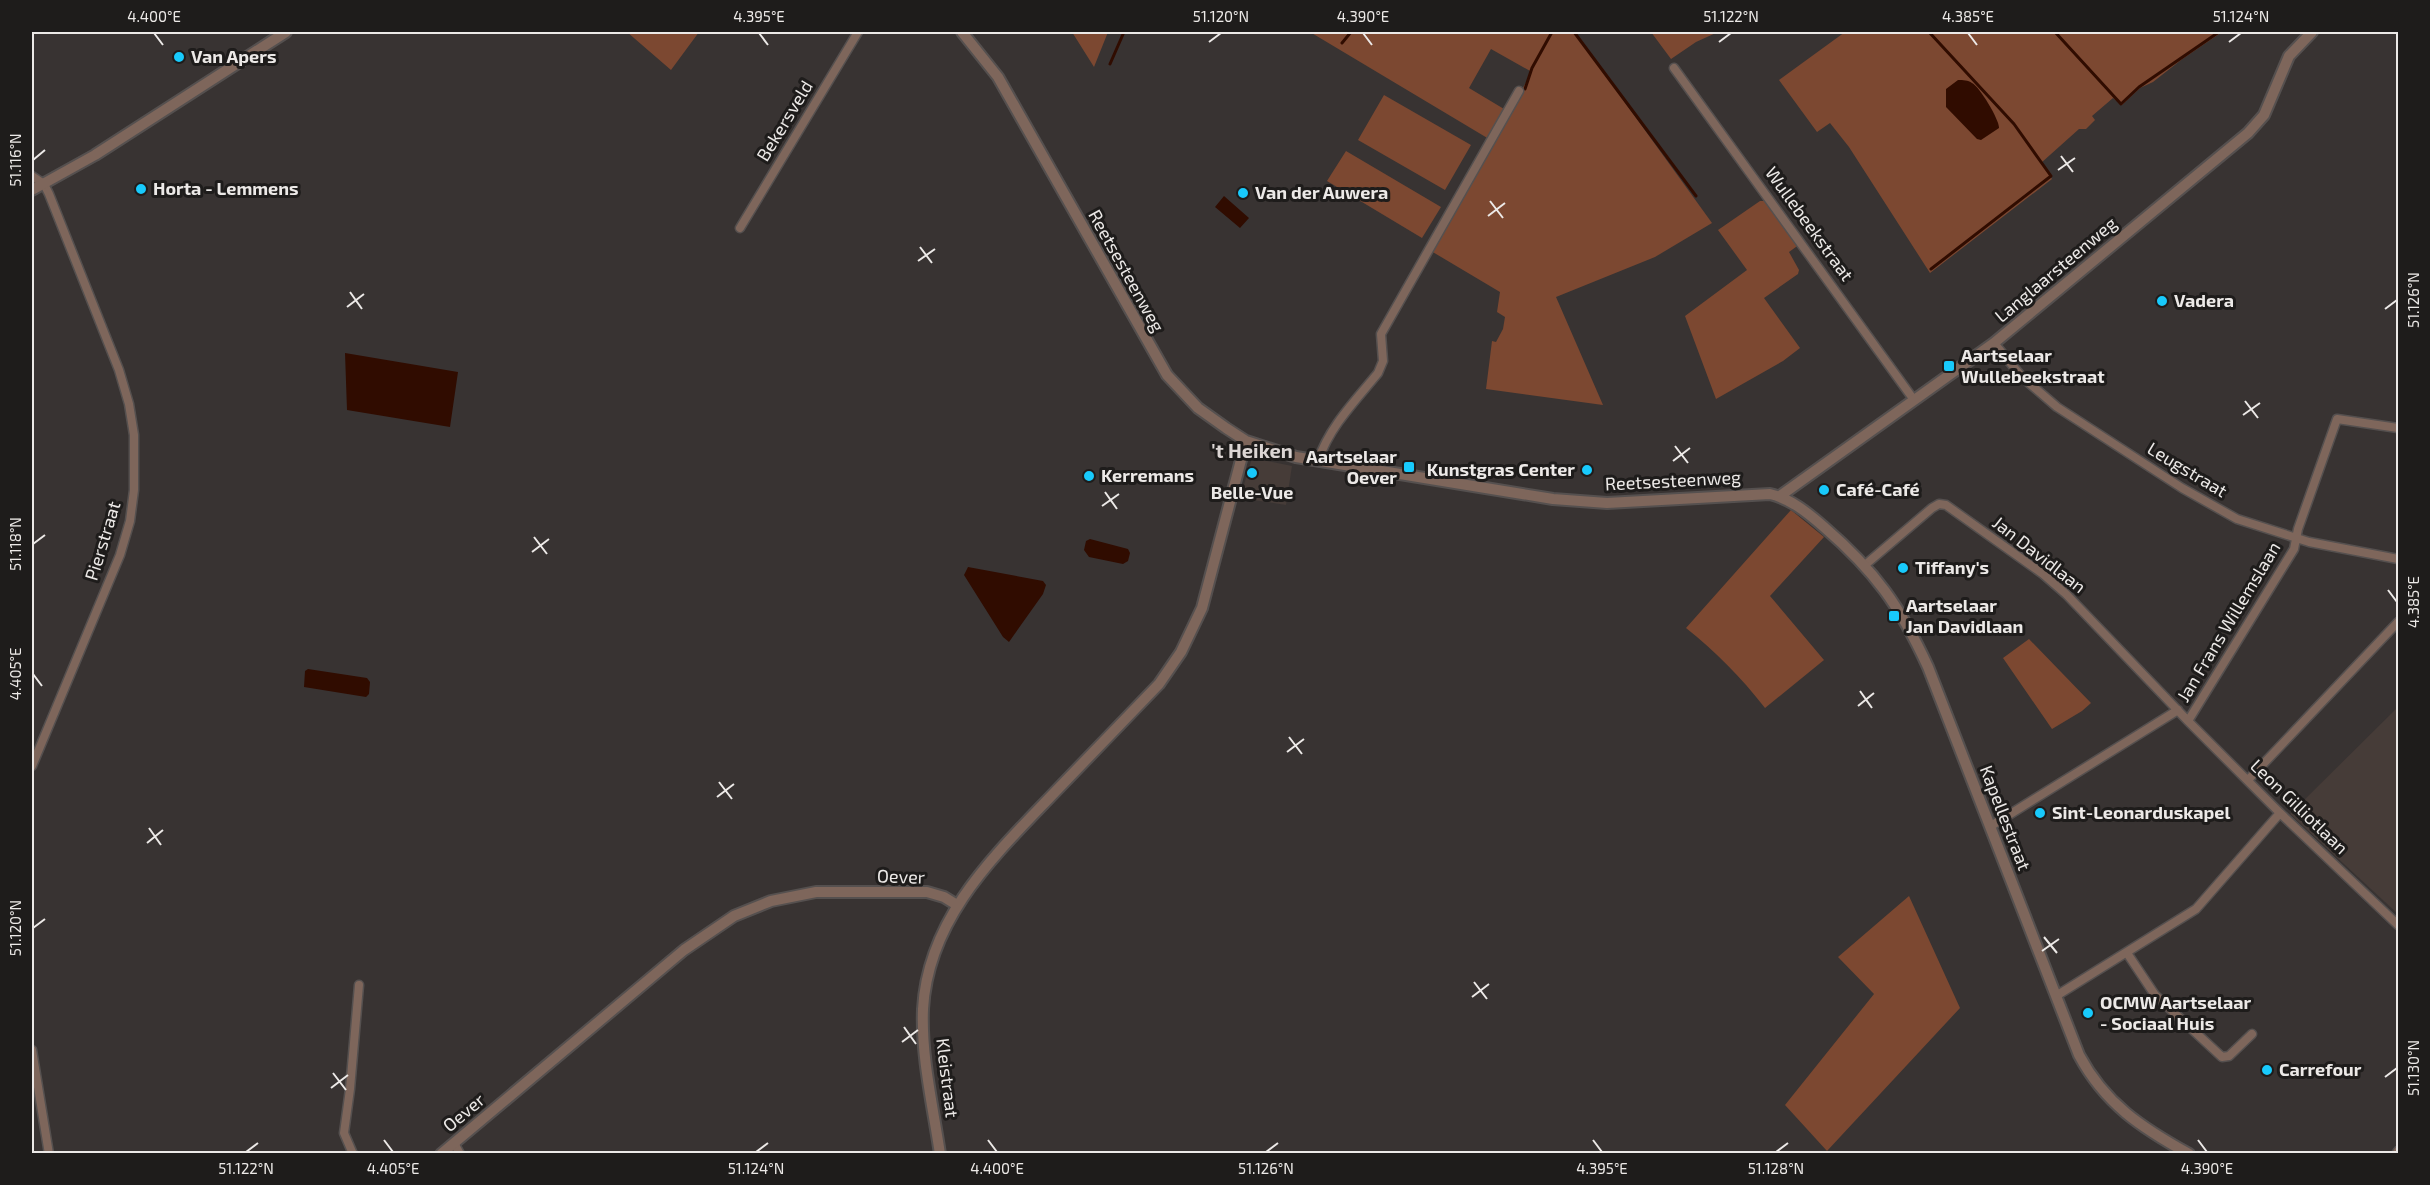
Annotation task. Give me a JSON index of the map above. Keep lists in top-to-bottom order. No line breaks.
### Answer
{"streets":{"street":["Bekersveld","Wullebeekstraat","Langlaarsteenweg","Reetsesteenweg","Leugstraat","Pierstraat","Jan Davidlaan","Jan Frans Willemslaan","Leon Gilliotlaan","Kapellestraat","Oever","Kleistraat"]},"crossings":[["Wullebeekstraat","Langlaarsteenweg"],["Langlaarsteenweg","Reetsesteenweg"],["Langlaarsteenweg","Leugstraat"],["Langlaarsteenweg","Kapellestraat"],["Reetsesteenweg","Kapellestraat"],["Leugstraat","Jan Frans Willemslaan"],["Jan Davidlaan","Leon Gilliotlaan"],["Jan Davidlaan","Kapellestraat"],["Jan Frans Willemslaan","Leon Gilliotlaan"],["Oever","Kleistraat"]],"districts":["'t Heiken"],"places":{"other":["Van Apers","Horta - Lemmens","Van der Auwera","Vadera","Kunstgras Center","Belle-Vue","Kerremans","Café-Café","Tiffany's","Sint-Leonarduskapel","OCMW Aartselaar - Sociaal Huis","Carrefour"],"transit":["Aartselaar Wullebeekstraat","Aartselaar Oever","Aartselaar Jan Davidlaan"]},"coordinates":["4.400°E","4.395°E","51.120°N","4.390°E","51.122°N","4.385°E","51.124°N","51.116°N","51.126°N","51.118°N","4.405°E","51.130°N","51.128°N"]}
